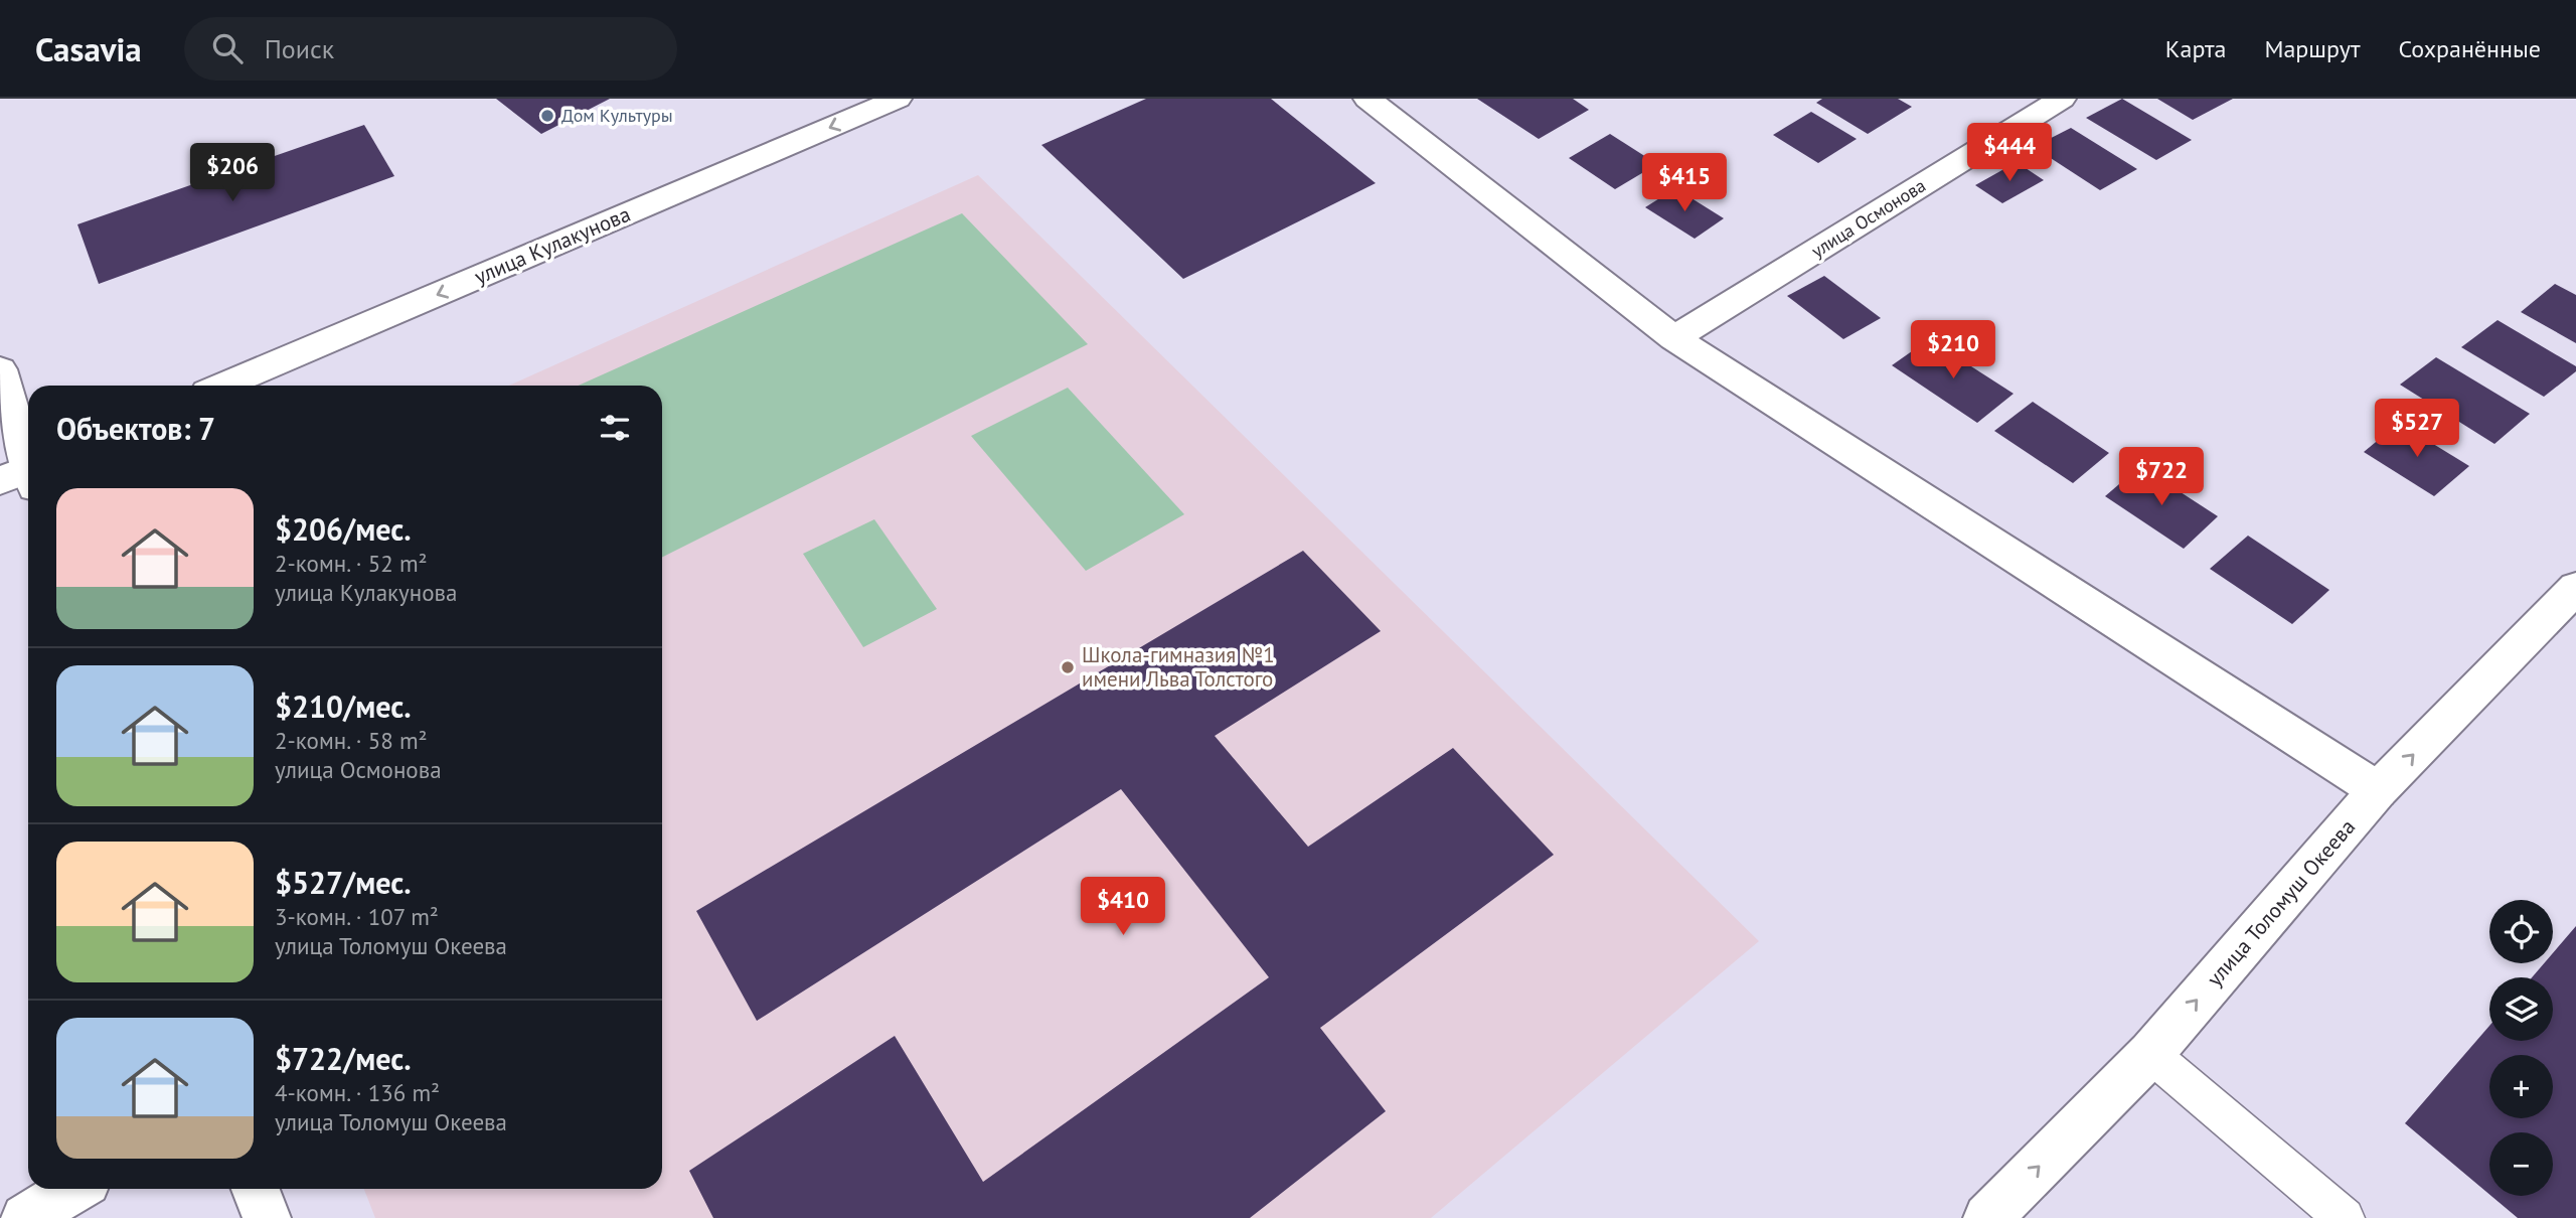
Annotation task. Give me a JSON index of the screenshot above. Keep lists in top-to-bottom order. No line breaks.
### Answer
{"streets":{"street":["улица Осмонова","улица Кулакунова","улица Толомуш Океева"]},"one_way":["улица Кулакунова","улица Толомуш Океева"],"places":["Дом Культуры","Школа-гимназия №1 имени Льва Толстого"],"page":{"header":"Casavia","search":"Поиск","nav":["Карта","Маршрут","Сохранённые"],"price":["$444","$206","$415","$210","$527","$722","$410"],"heading":"Объектов: 7","list":[{"name":"$206/мес.","note":"2-комн. · 52 m² · улица Кулакунова"},{"name":"$210/мес.","note":"2-комн. · 58 m² · улица Осмонова"},{"name":"$527/мес.","note":"3-комн. · 107 m² · улица Толомуш Океева"},{"name":"$722/мес.","note":"4-комн. · 136 m² · улица Толомуш Океева"}],"map_buttons":["+","−"]}}
